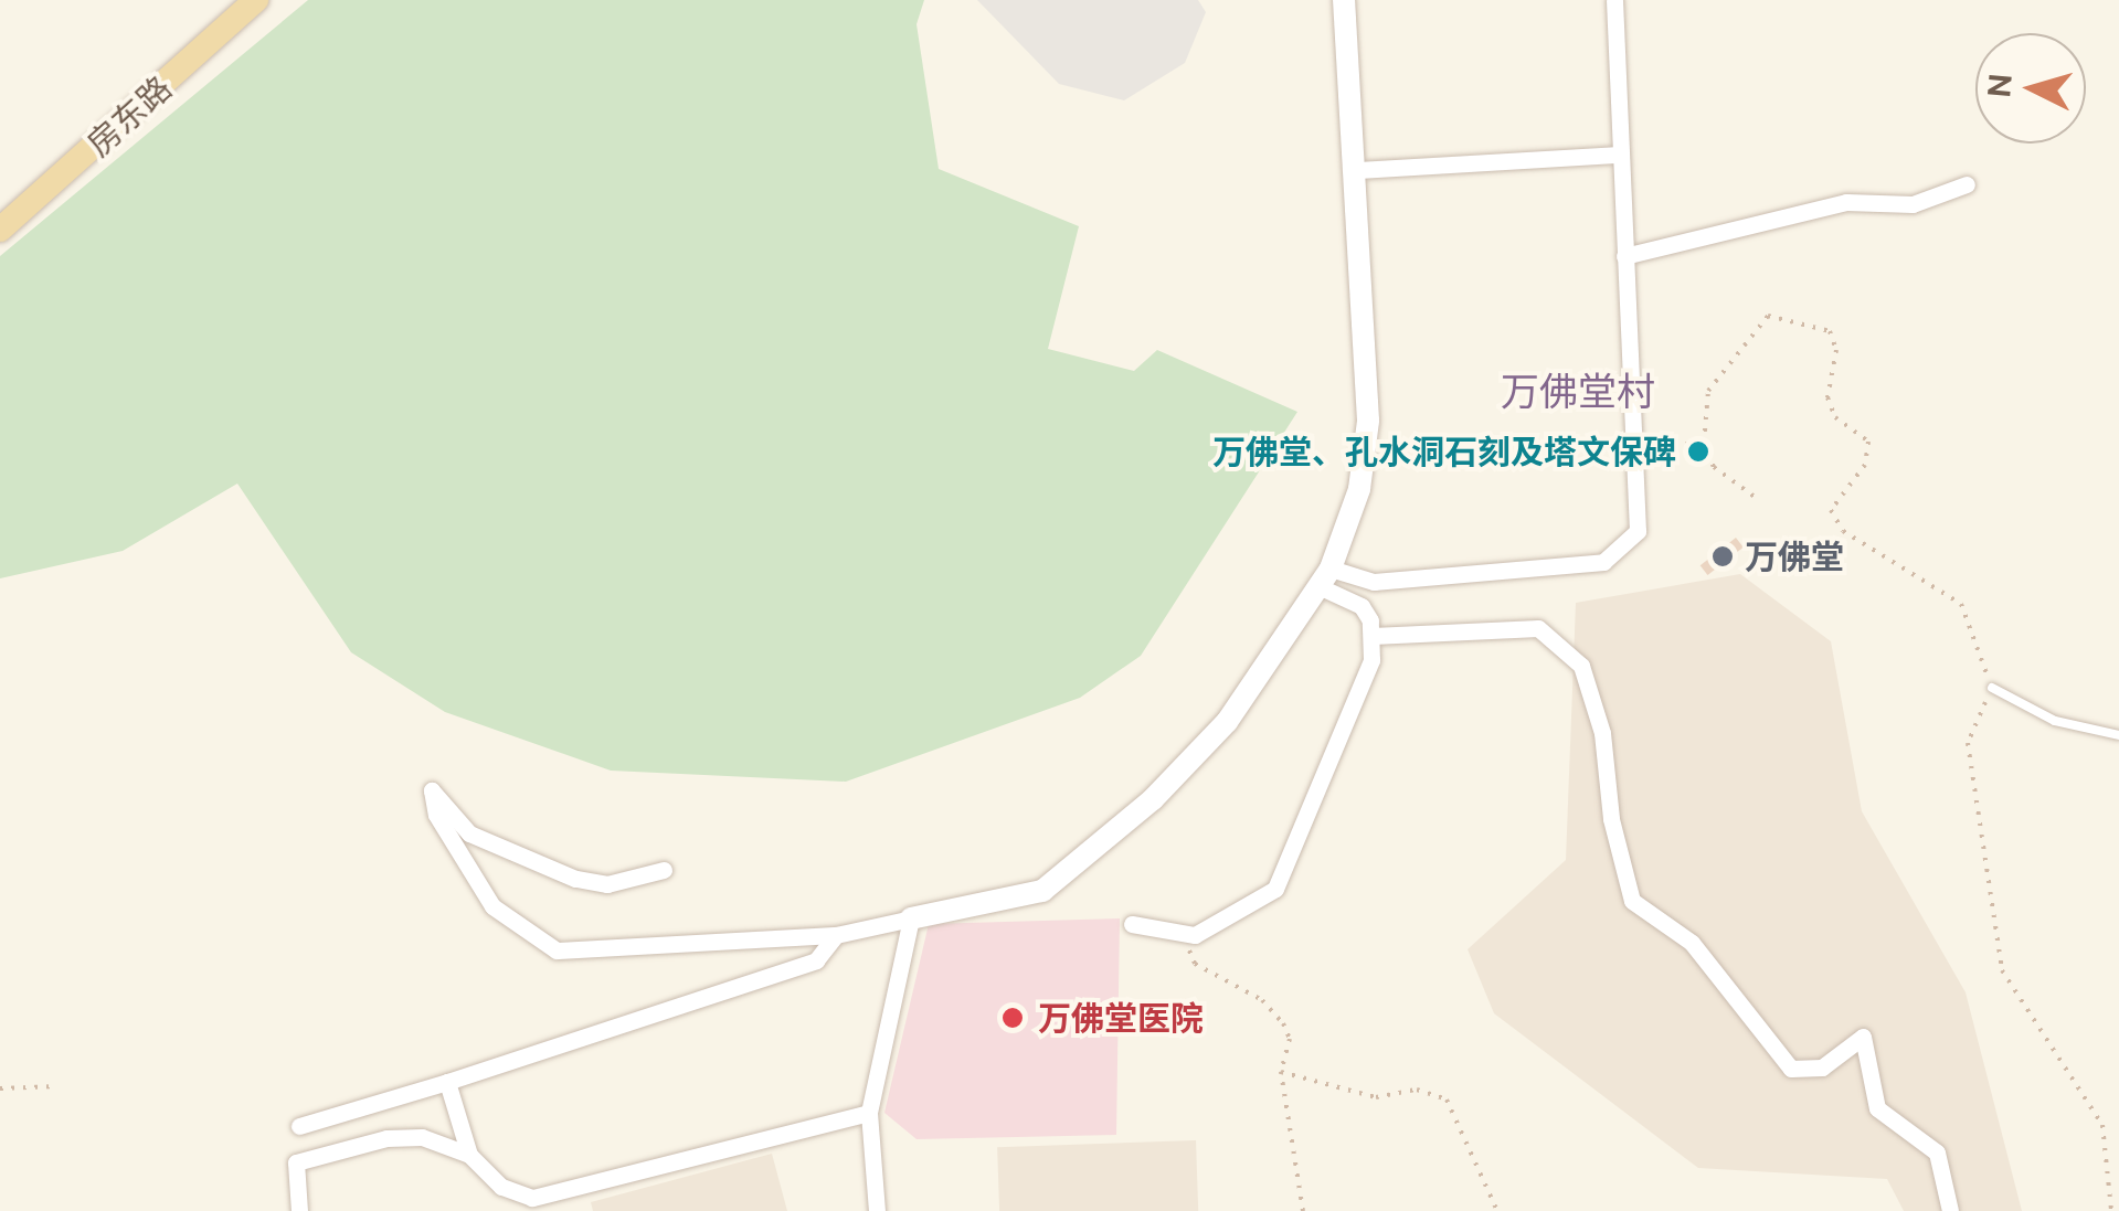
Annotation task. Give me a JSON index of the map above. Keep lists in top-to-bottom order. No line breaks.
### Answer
{"streets":{"main road":["房东路"]},"districts":["万佛堂村"],"places":["万佛堂、孔水洞石刻及塔文保碑","万佛堂","万佛堂医院"],"north":"left"}
